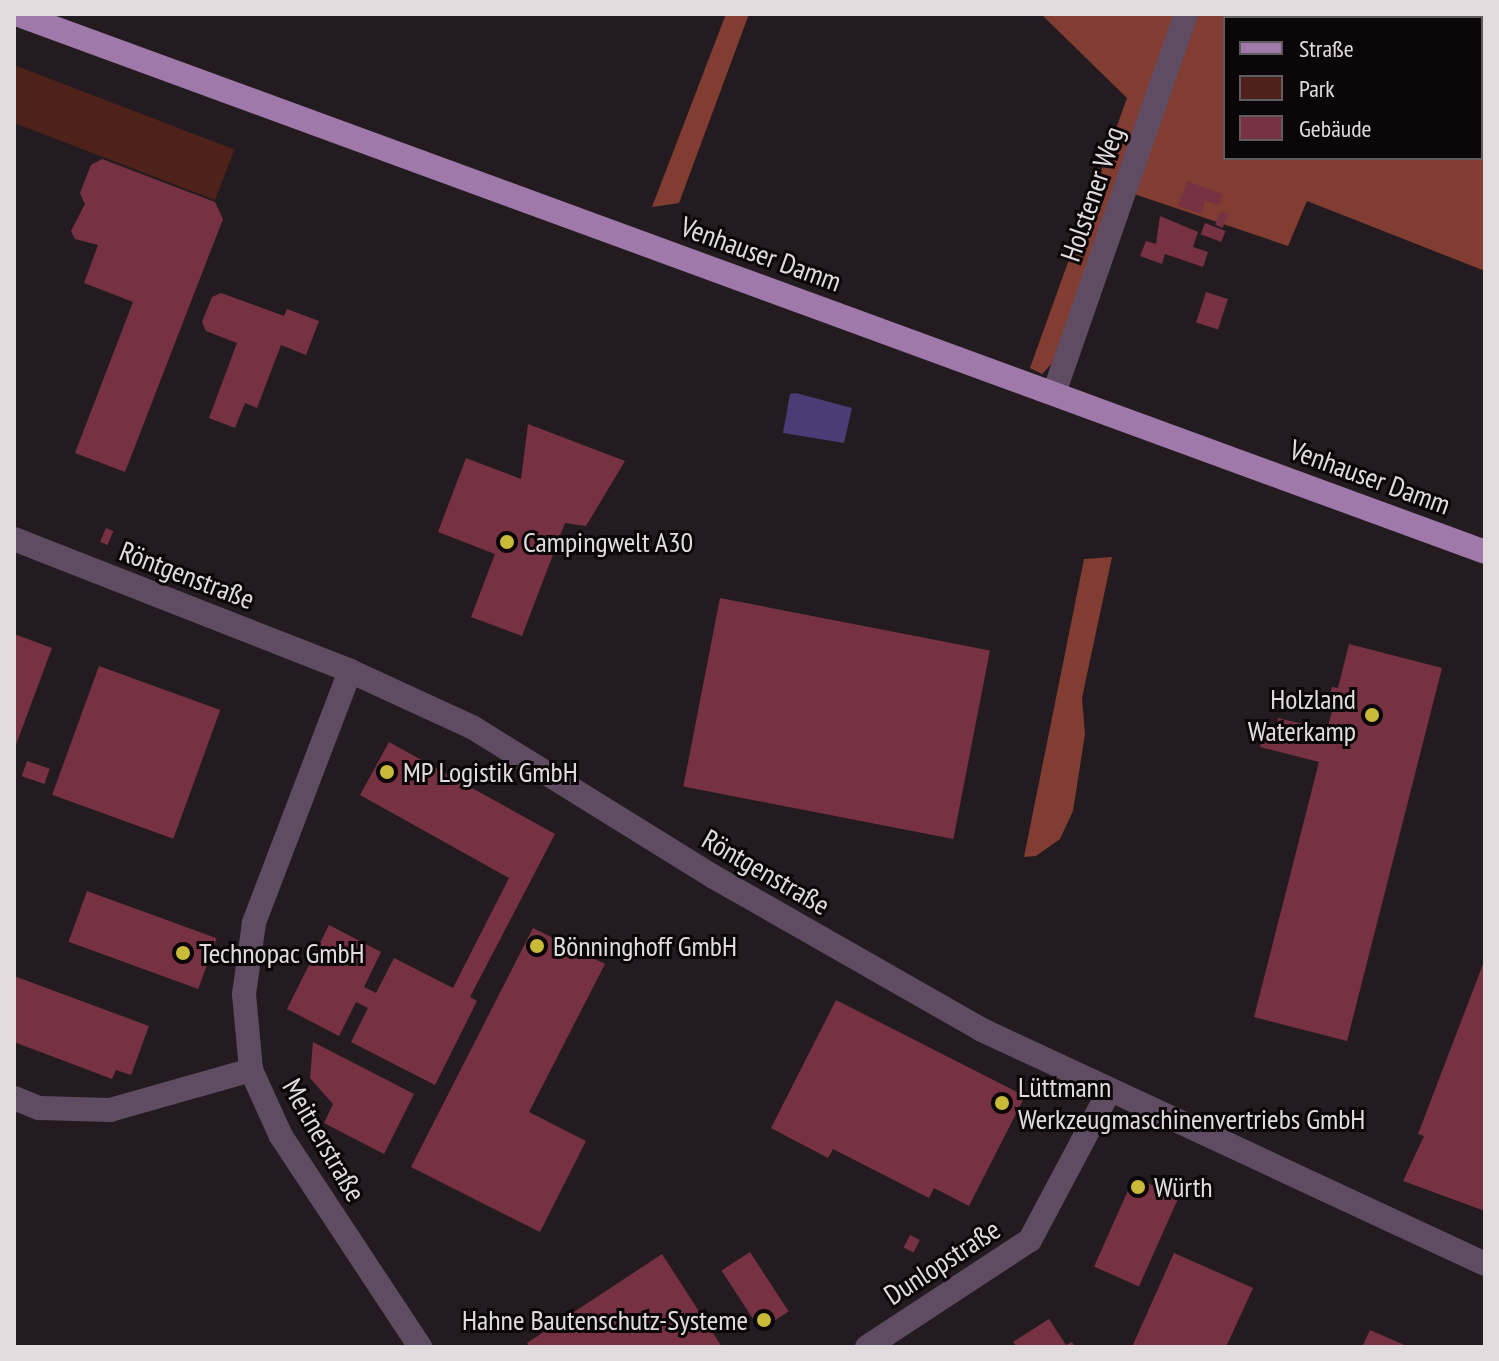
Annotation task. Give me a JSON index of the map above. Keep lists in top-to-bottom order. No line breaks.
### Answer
{"streets":{"main road":["Venhauser Damm"],"street":["Holstener Weg","Röntgenstraße","Meitnerstraße","Dunlopstraße"]},"crossings":[["Holstener Weg","Venhauser Damm"],["Röntgenstraße","Meitnerstraße"],["Röntgenstraße","Dunlopstraße"]],"places":["Campingwelt A30","Holzland Waterkamp","MP Logistik GmbH","Bönninghoff GmbH","Technopac GmbH","Lüttmann Werkzeugmaschinenvertriebs GmbH","Würth","Hahne Bautenschutz-Systeme"],"legend":["Straße","Park","Gebäude"]}
